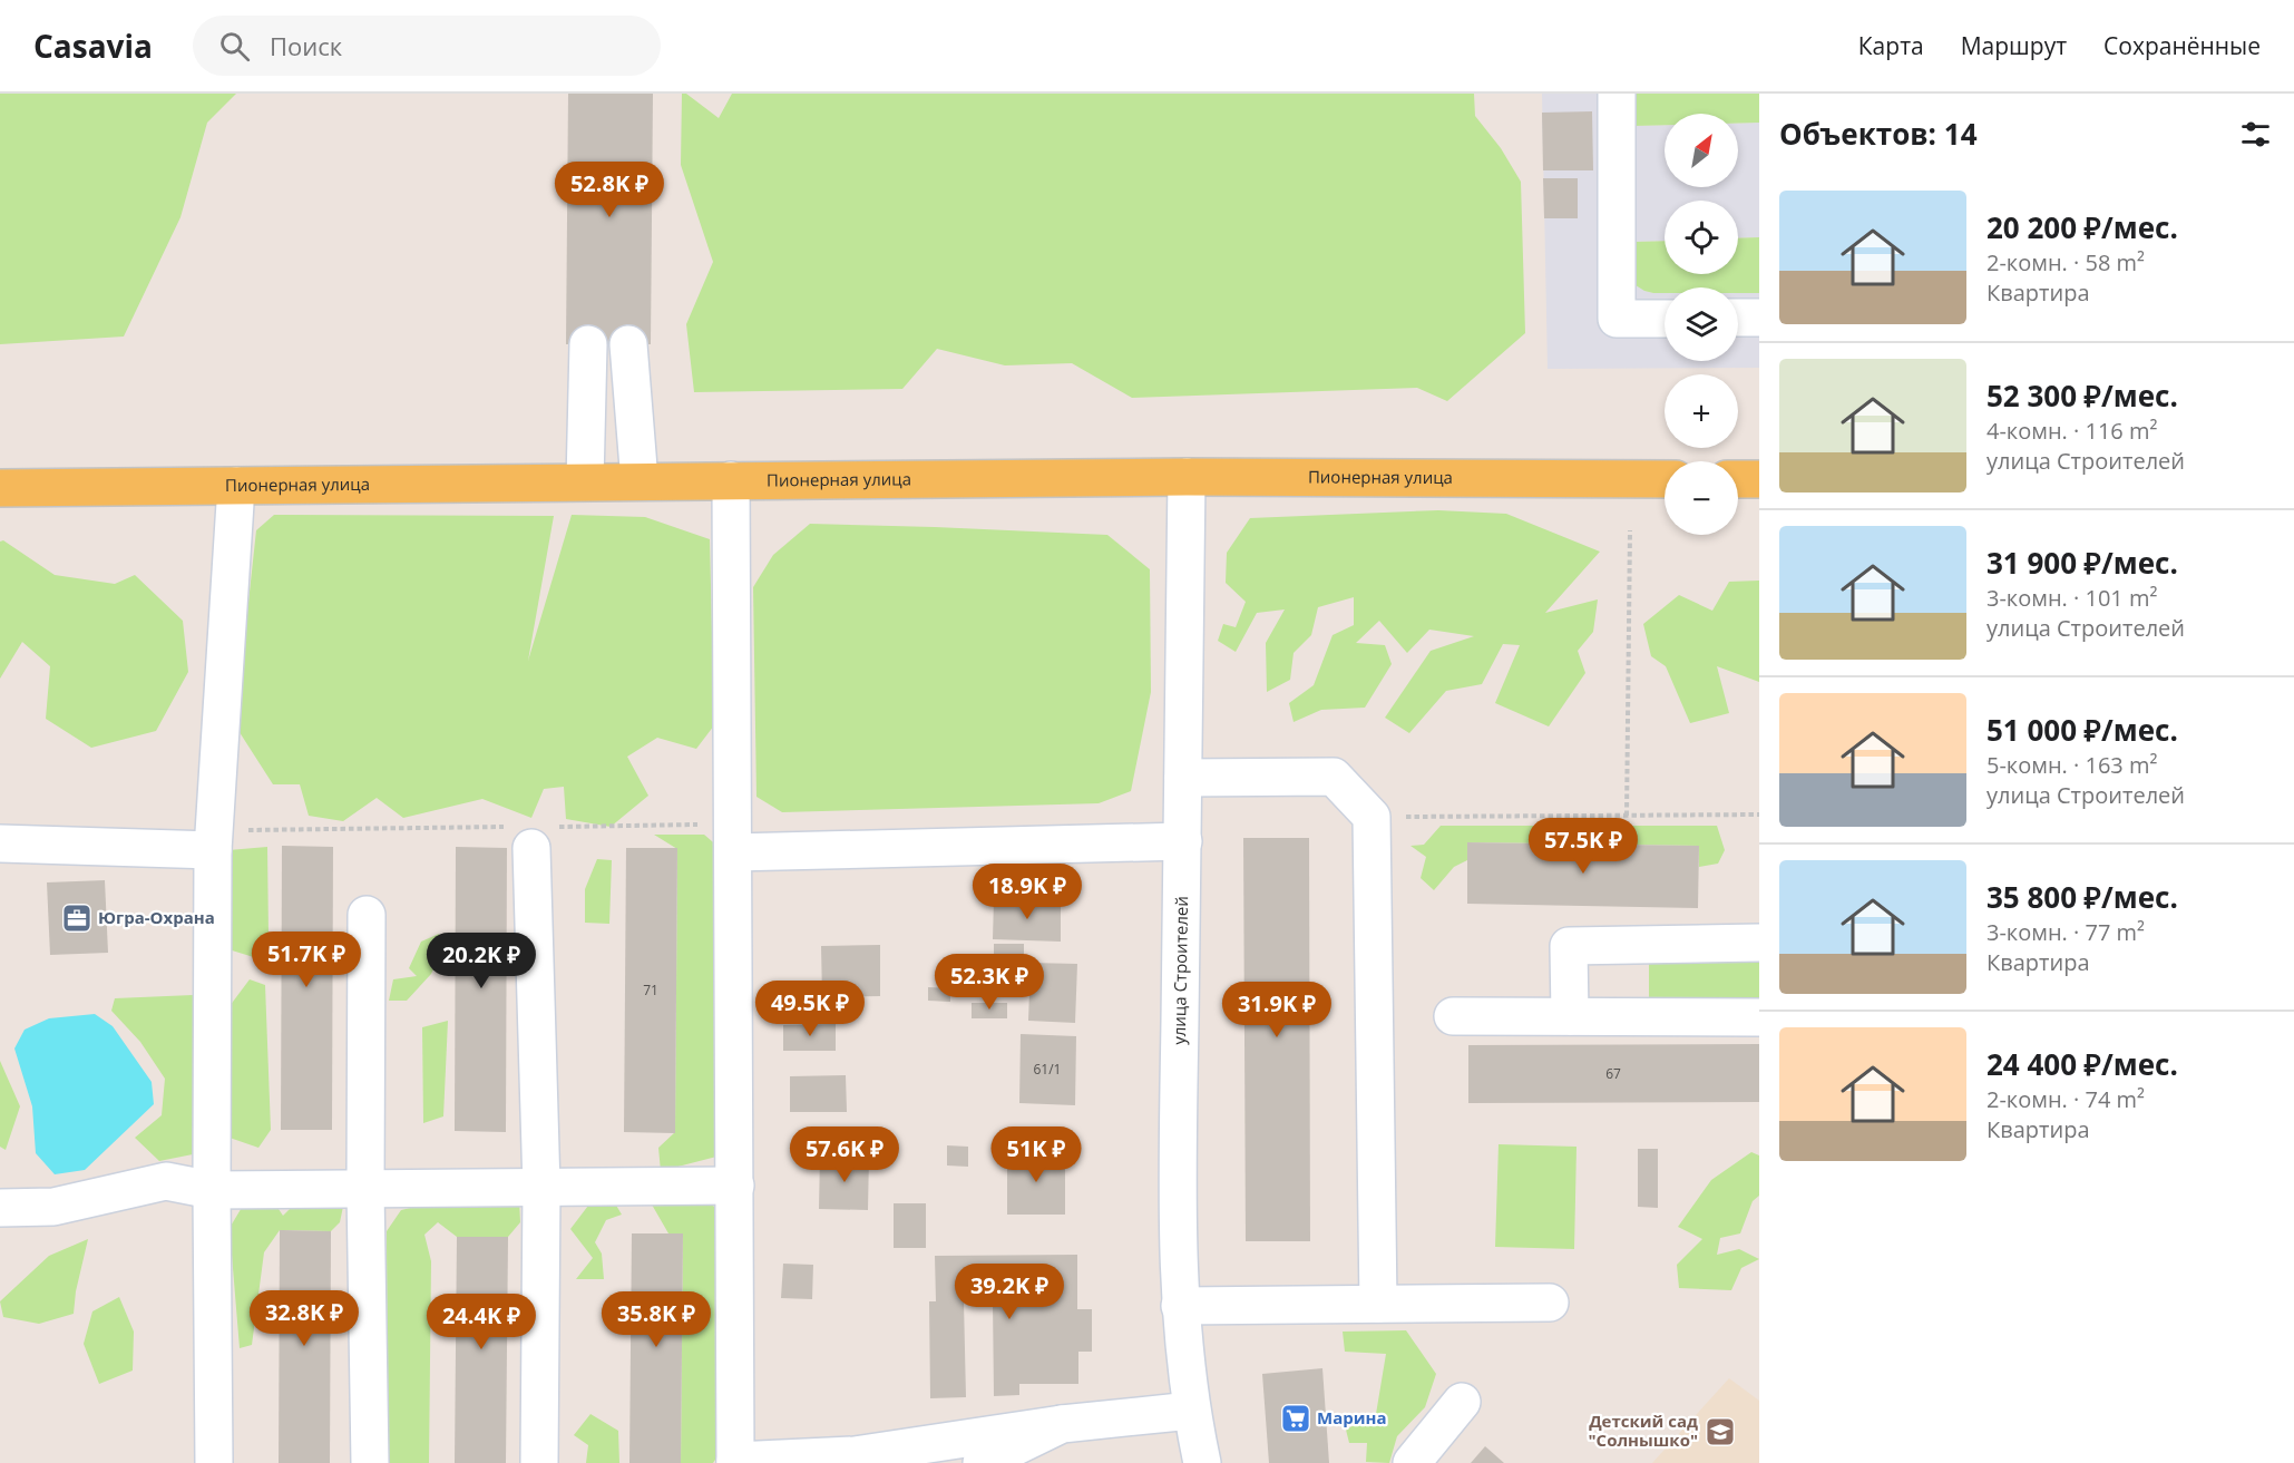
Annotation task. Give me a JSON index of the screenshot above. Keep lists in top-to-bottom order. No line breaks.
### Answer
{"streets":{"main road":["Пионерная улица"],"street":["улица Строителей"]},"crossings":[["Пионерная улица","улица Строителей"]],"places":{"office":["Югра-Охрана"],"supermarket":["Марина"],"school or university":["Детский сад \"Солнышко\""]},"house_numbers":["71","61/1","67"],"north":"top right","page":{"header":"Casavia","search":"Поиск","nav":["Карта","Маршрут","Сохранённые"],"heading":"Объектов: 14","map_buttons":["+","−"],"price":["52.8K ₽","57.5K ₽","18.9K ₽","51.7K ₽","20.2K ₽","52.3K ₽","49.5K ₽","31.9K ₽","57.6K ₽","51K ₽","39.2K ₽","32.8K ₽","35.8K ₽","24.4K ₽"],"list":[{"name":"20 200 ₽/мес.","note":"2-комн. · 58 m² · Квартира"},{"name":"52 300 ₽/мес.","note":"4-комн. · 116 m² · улица Строителей"},{"name":"31 900 ₽/мес.","note":"3-комн. · 101 m² · улица Строителей"},{"name":"51 000 ₽/мес.","note":"5-комн. · 163 m² · улица Строителей"},{"name":"35 800 ₽/мес.","note":"3-комн. · 77 m² · Квартира"},{"name":"24 400 ₽/мес.","note":"2-комн. · 74 m² · Квартира"}]}}
